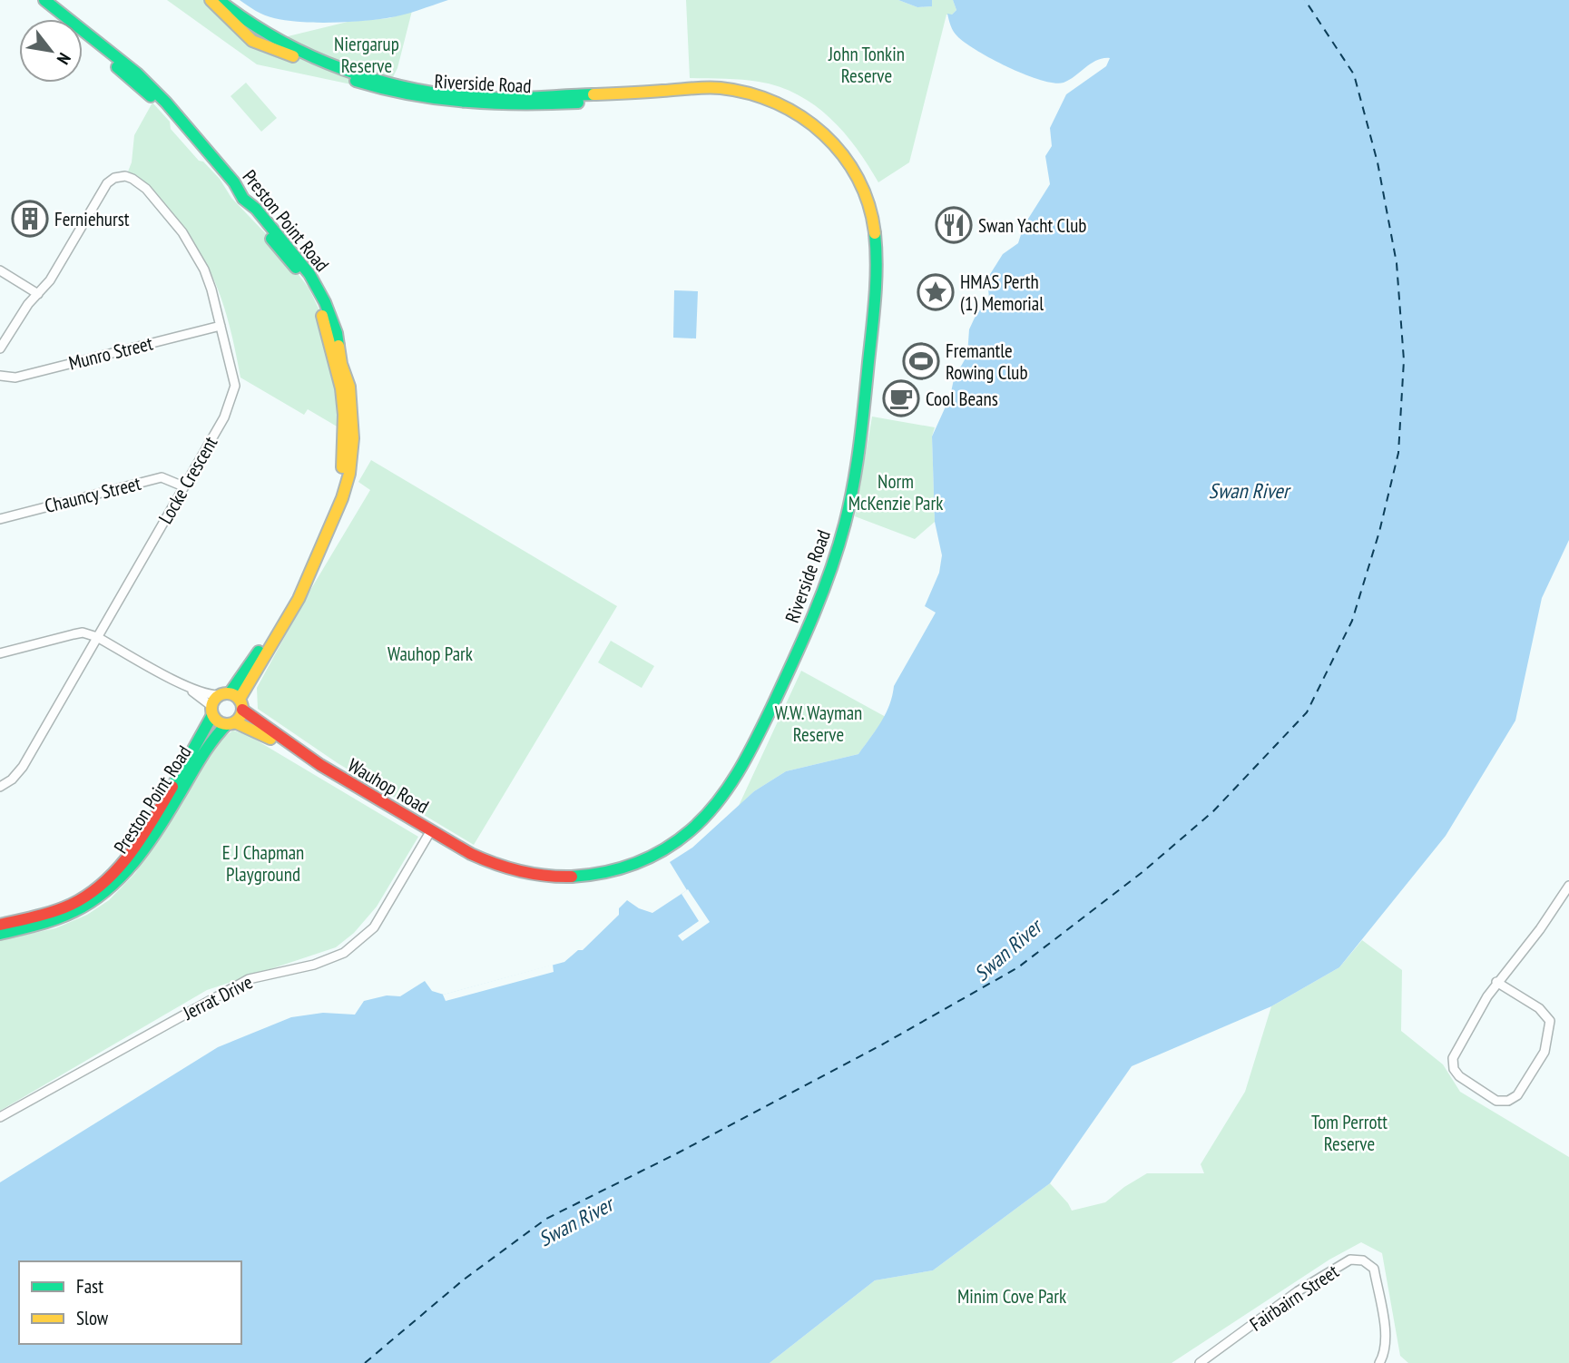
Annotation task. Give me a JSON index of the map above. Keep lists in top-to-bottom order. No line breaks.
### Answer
{"streets":{"street":["Riverside Road","Preston Point Road","Munro Street","Locke Crescent","Chauncy Street","Wauhop Road","Jerrat Drive","Fairbairn Street"]},"crossings":[["Riverside Road","Wauhop Road"],["Riverside Road","Jerrat Drive"],["Preston Point Road","Wauhop Road"],["Munro Street","Locke Crescent"],["Locke Crescent","Chauncy Street"],["Locke Crescent","Wauhop Road"],["Wauhop Road","Jerrat Drive"]],"water":["Swan River"],"parks":["Niergarup Reserve","John Tonkin Reserve","Norm McKenzie Park","Wauhop Park","W.W. Wayman Reserve","E J Chapman Playground","Tom Perrott Reserve","Minim Cove Park"],"places":{"building":["Ferniehurst"],"restaurant":["Swan Yacht Club"],"place":["HMAS Perth (1) Memorial"],"sports":["Fremantle Rowing Club"],"cafe":["Cool Beans"]},"legend":["Fast","Slow"],"north":"bottom right"}
